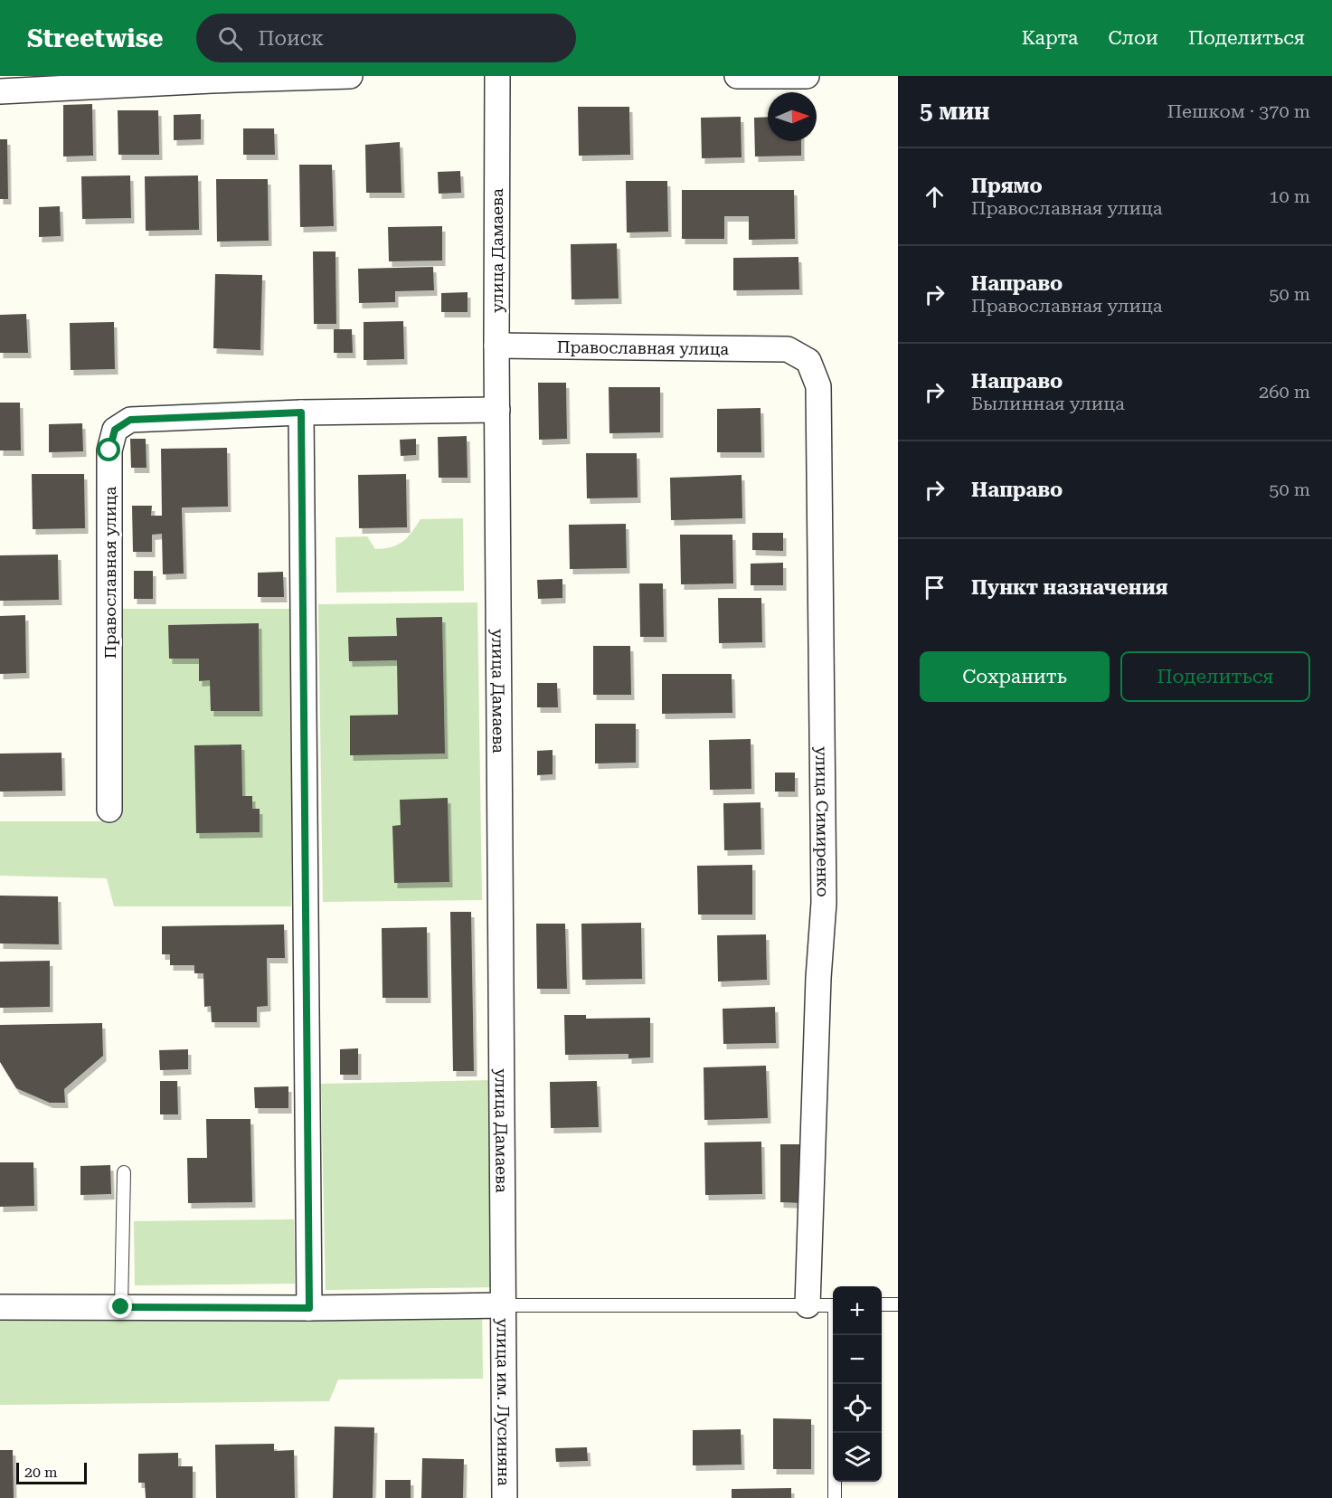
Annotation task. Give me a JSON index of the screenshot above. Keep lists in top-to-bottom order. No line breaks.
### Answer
{"streets":{"street":["улица Дамаева","Православная улица","улица Симиренко","улица им. Лусиняна"]},"crossings":[["улица Дамаева","Православная улица"],["улица Дамаева","улица им. Лусиняна"],["Православная улица","улица Симиренко"]],"scale_bar":"20 m","north":"right","page":{"header":"Streetwise","search":"Поиск","nav":["Карта","Слои","Поделиться"],"heading":["5 мин","Пешком · 370 m"],"list":[["Прямо","Православная улица","10 m"],["Направо","Православная улица","50 m"],["Направо","Былинная улица","260 m"],["Направо","50 m"],"Пункт назначения"],"buttons":["Сохранить","Поделиться"],"map_buttons":["+","−"],"scale":"20 m"}}
